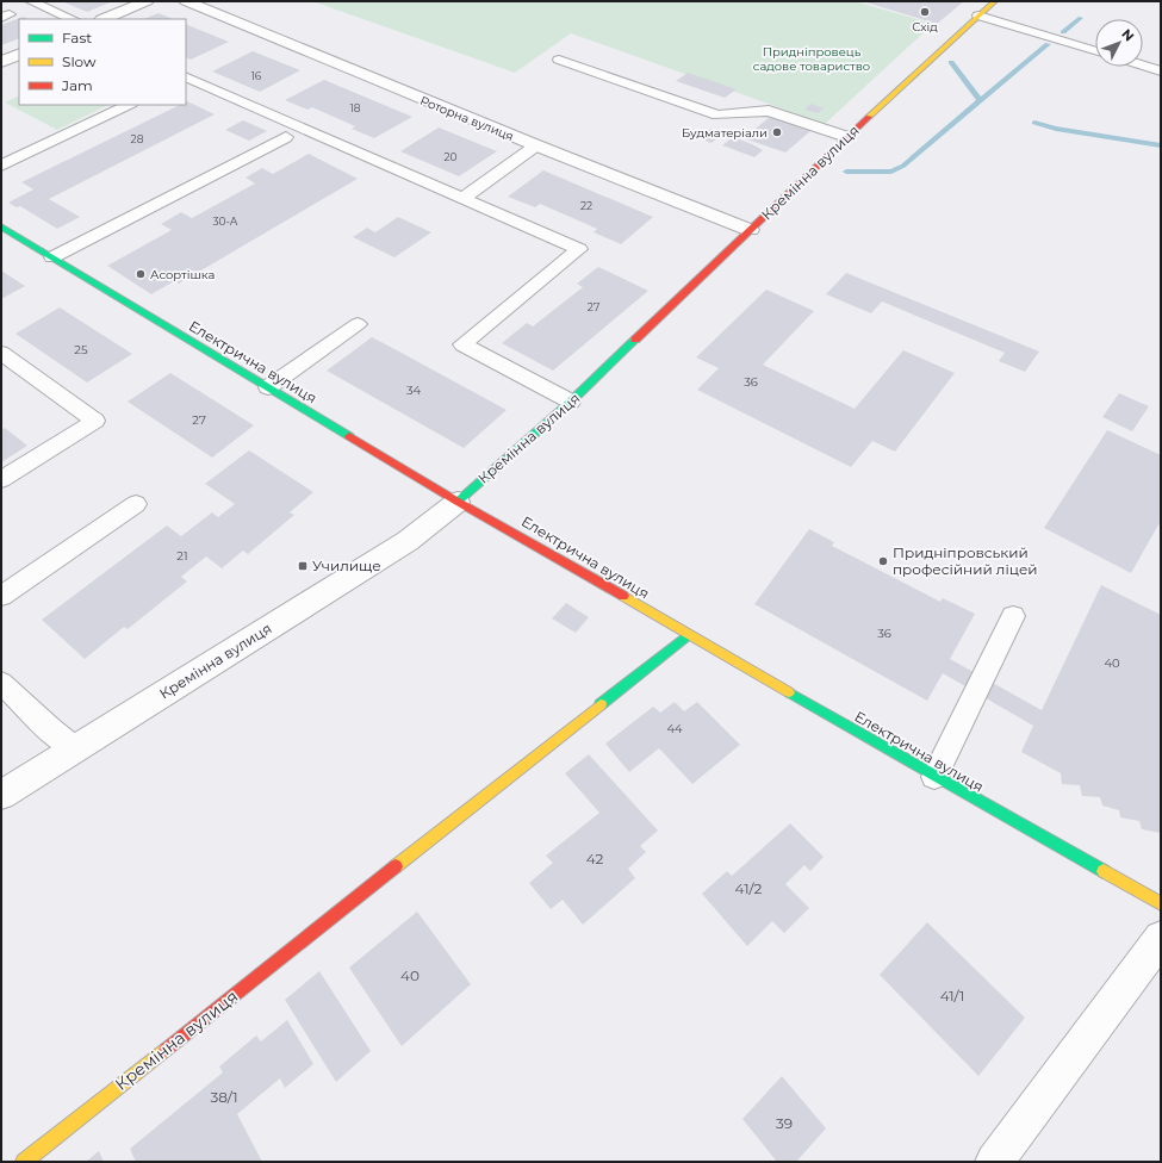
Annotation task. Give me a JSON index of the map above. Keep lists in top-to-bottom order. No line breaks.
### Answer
{"streets":{"street":["Роторна вулиця","Кремінна вулиця","Електрична вулиця"]},"crossings":[["Роторна вулиця","Кремінна вулиця"],["Кремінна вулиця","Електрична вулиця"]],"parks":["Придніпровець садове товариство"],"places":{"other":["Схід","Будматеріали","Асортішка","Придніпровський професійний ліцей"],"transit":["Училище"]},"house_numbers":["16","18","28","20","22","30-А","27","25","36","34","27","21","36","40","44","42","41/2","40","41/1","38/1","39"],"legend":["Fast","Slow","Jam"],"north":"top right"}
